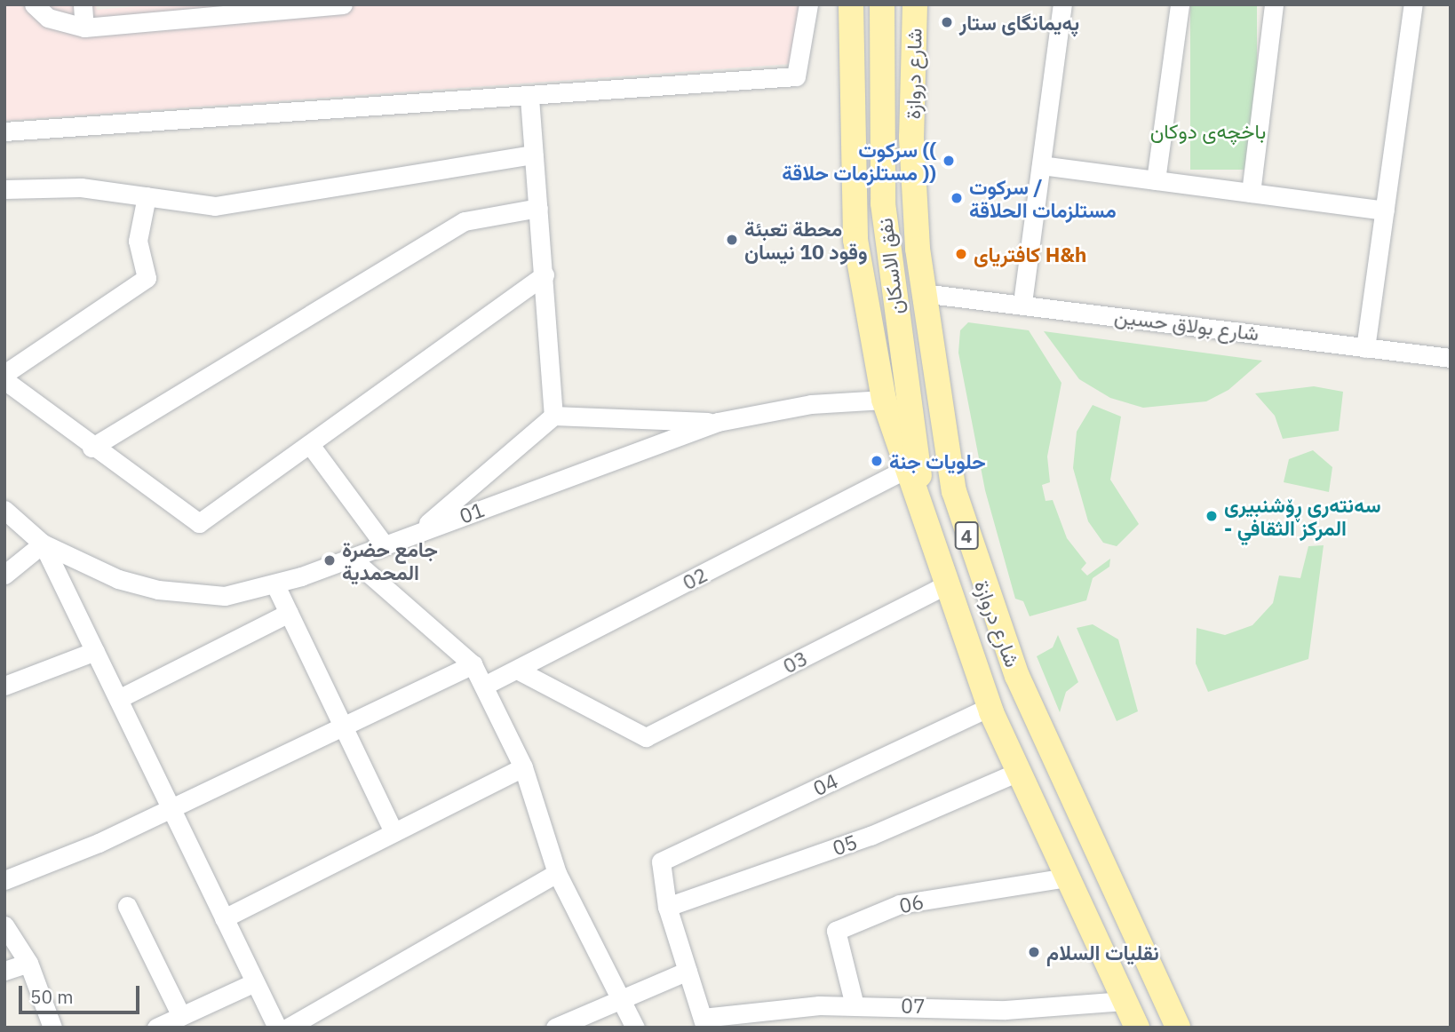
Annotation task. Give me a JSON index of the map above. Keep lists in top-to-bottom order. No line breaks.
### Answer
{"streets":{"main road":["شارع دروازة","نفق الاسكان","4"],"street":["شارع بولاق حسين","01","02","03","04","05","06","07"]},"crossings":[["شارع دروازة","نفق الاسكان"],["شارع دروازة","شارع بولاق حسين"],["شارع دروازة","03"],["شارع دروازة","04"],["شارع دروازة","05"],["شارع دروازة","06"],["شارع دروازة","07"],["02","03"],["04","05"],["06","07"]],"parks":["باخچەی دوکان"],"places":["پەیمانگای ستار","سركوت (( مستلزمات حلاقة ))","سركوت / مستلزمات الحلاقة","محطة تعبئة وقود 10 نيسان","کافتریای H&h","حلویات جنة","سەنتەری ڕۆشنبیری - المرکز الثقافي","جامع حضرة المحمدية","نقليات السلام"],"scale_bar":"50 m"}
